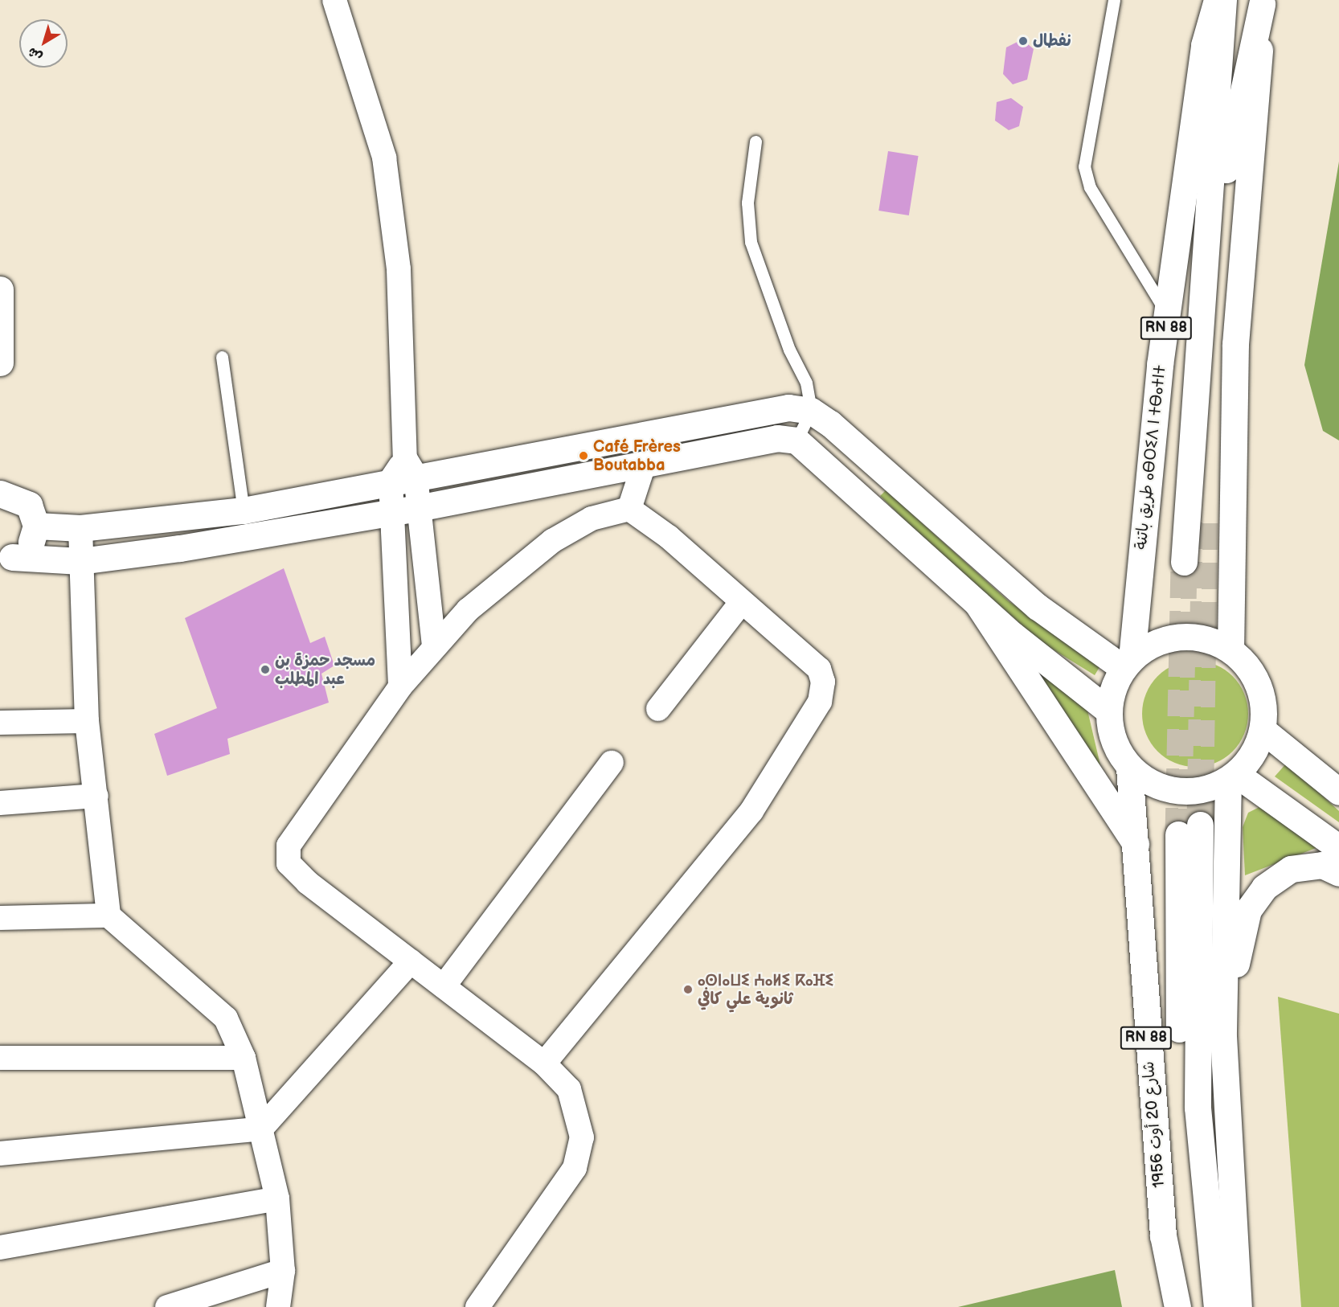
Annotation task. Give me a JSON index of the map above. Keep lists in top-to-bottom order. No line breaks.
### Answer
{"streets":{"main road":["RN 88","طريق باتنة ⴰⴱⵔⵉⴷ ⵏ ⵜⴱⴰⵜⵏⵜ","شارع 20 أوت 1956"]},"crossings":[["طريق باتنة ⴰⴱⵔⵉⴷ ⵏ ⵜⴱⴰⵜⵏⵜ","شارع 20 أوت 1956"]],"places":["نفطال","Café Frères Boutabba","مسجد حمزة بن عبد المطلب","ⴰⵙⵏⴰⵡⵉ ⵄⴰⵍⵉ ⴽⴰⴼⵉ ثانوية علي كافي"],"north":"bottom left"}
